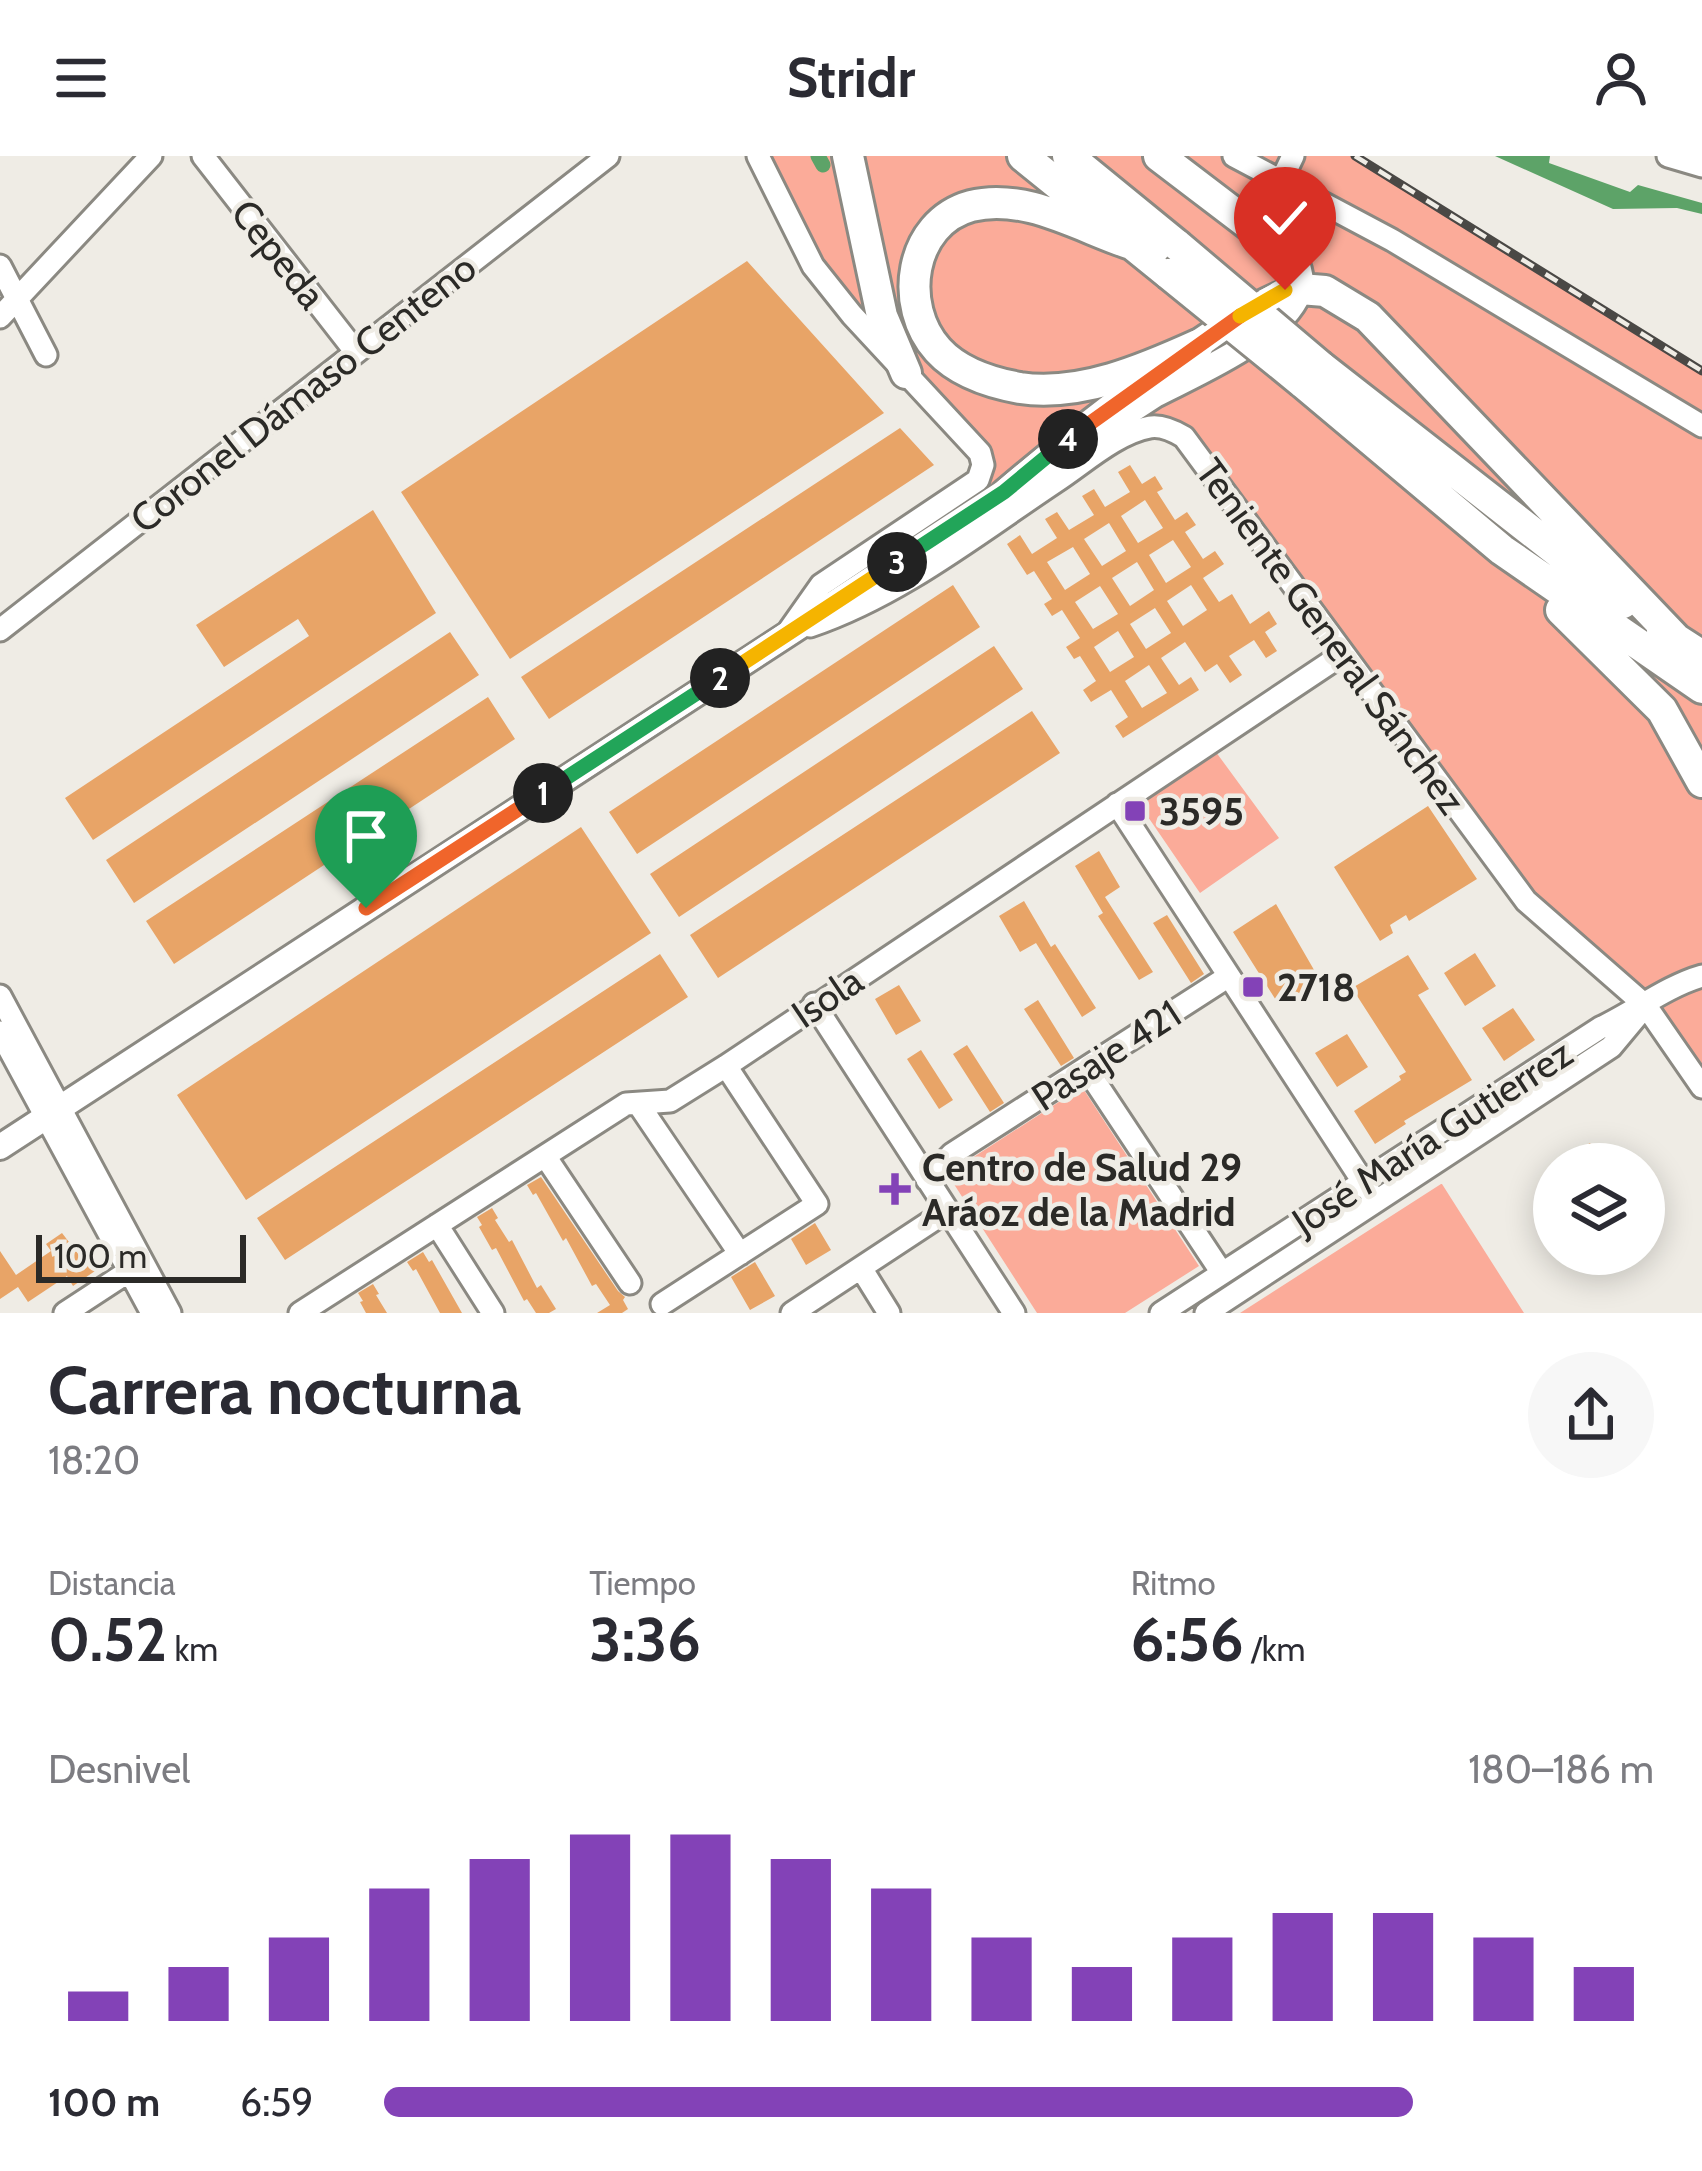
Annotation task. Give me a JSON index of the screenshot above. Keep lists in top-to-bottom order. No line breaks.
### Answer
{"streets":{"street":["Cepeda","Coronel Dámaso Centeno","Teniente General Sánchez","Isola","Pasaje 421","José María Gutierrez"]},"crossings":[["Cepeda","Coronel Dámaso Centeno"],["Teniente General Sánchez","Isola"],["Teniente General Sánchez","José María Gutierrez"]],"places":{"transit":["3595","2718"],"health":["Centro de Salud 29 Aráoz de la Madrid"]},"scale_bar":"100 m","page":{"header":"Stridr","pins":["4","3","2","1"],"scale":"100 m","heading":["Carrera nocturna","18:20"],"stats":[["Distancia","0.52 km"],["Tiempo","3:36"],["Ritmo","6:56 /km"]],"chart":["Desnivel","180–186 m"],"list":[{"name":"100 m","note":"6:59"}]}}
